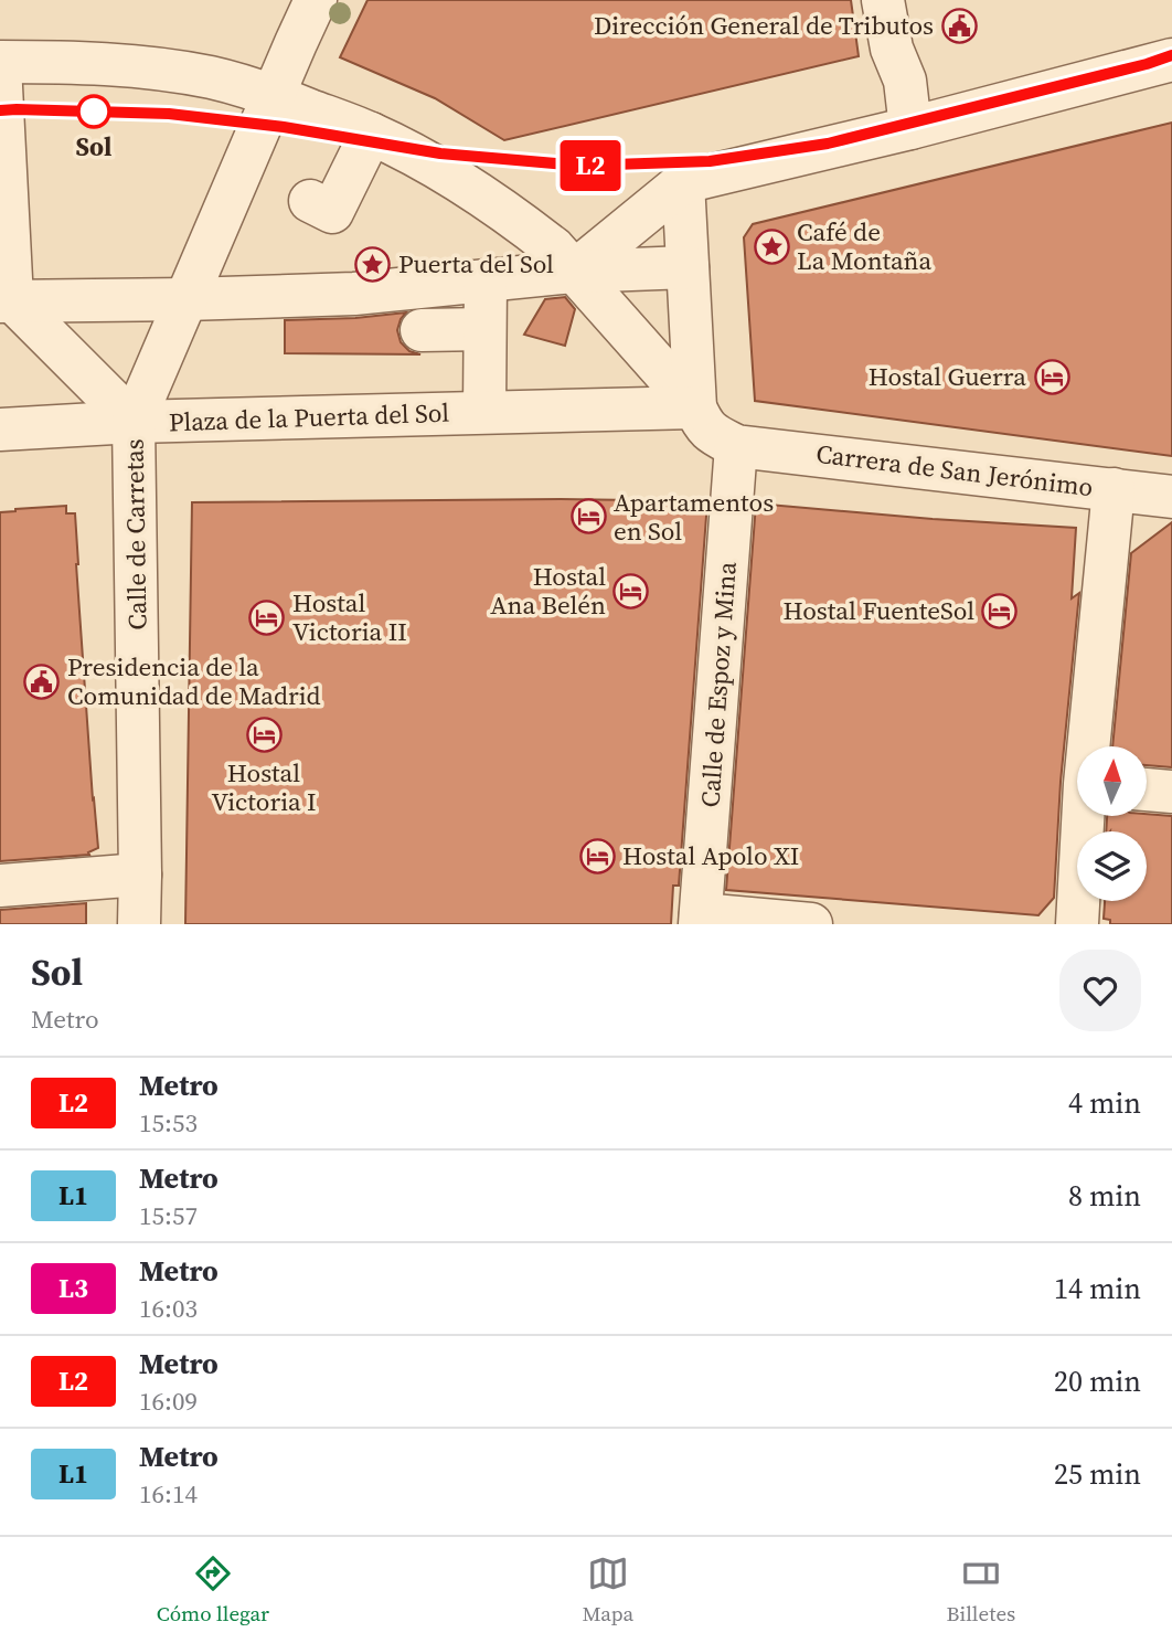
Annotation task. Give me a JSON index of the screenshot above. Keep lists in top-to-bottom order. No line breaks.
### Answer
{"streets":{"street":["Plaza de la Puerta del Sol","Carrera de San Jerónimo","Calle de Carretas","Calle de Espoz y Mina"]},"crossings":[["Plaza de la Puerta del Sol","Calle de Carretas"],["Carrera de San Jerónimo","Calle de Espoz y Mina"]],"places":{"public building":["Dirección General de Tributos","Presidencia de la Comunidad de Madrid"],"other":["Sol"],"place":["Café de La Montaña","Puerta del Sol"],"hotel":["Hostal Guerra","Apartamentos en Sol","Hostal Ana Belén","Hostal FuenteSol","Hostal Victoria II","Hostal Victoria I","Hostal Apolo XI"]},"lines":["metro line L2"],"north":"top","page":{"on_map":"L2","heading":["Sol","Metro"],"list":[{"mark":"L2","name":"Metro","note":"15:53","value":"4 min"},{"mark":"L1","name":"Metro","note":"15:57","value":"8 min"},{"mark":"L3","name":"Metro","note":"16:03","value":"14 min"},{"mark":"L2","name":"Metro","note":"16:09","value":"20 min"},{"mark":"L1","name":"Metro","note":"16:14","value":"25 min"}],"tabs":["Cómo llegar","Mapa","Billetes"]}}
